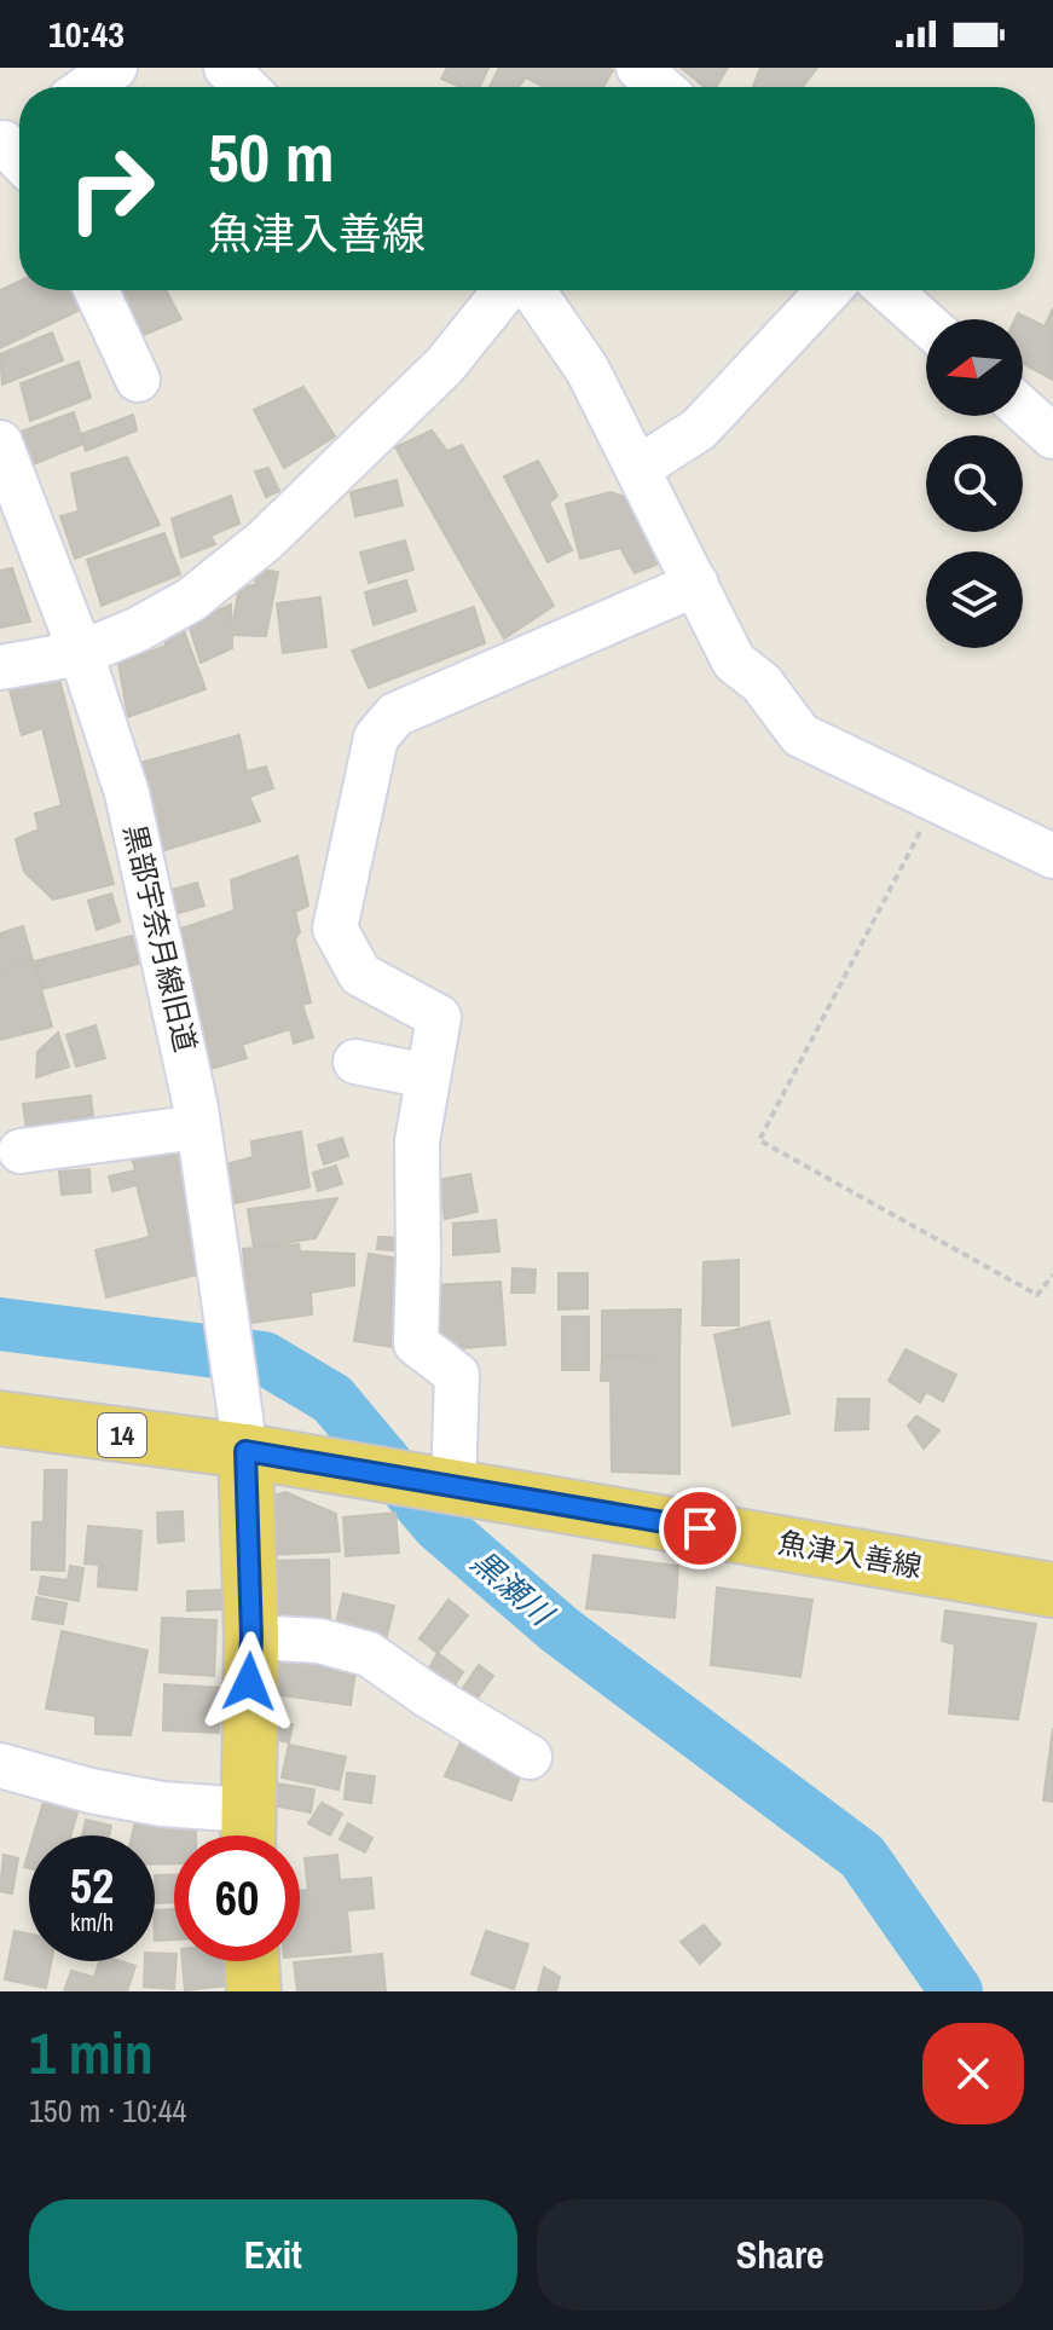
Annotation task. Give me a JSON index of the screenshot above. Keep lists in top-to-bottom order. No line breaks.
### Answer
{"streets":{"main road":["14","魚津入善線"],"street":["黒部宇奈月線旧道"]},"crossings":[["黒部宇奈月線旧道","14"],["黒部宇奈月線旧道","魚津入善線"],["14","魚津入善線"]],"water":["黒瀬川"],"north":"left","page":{"status":"10:43","turn":["50 m","魚津入善線"],"speed":"52 km/h","limit":"60","heading":["1 min","150 m · 10:44"],"buttons":["Exit","Share"]}}
